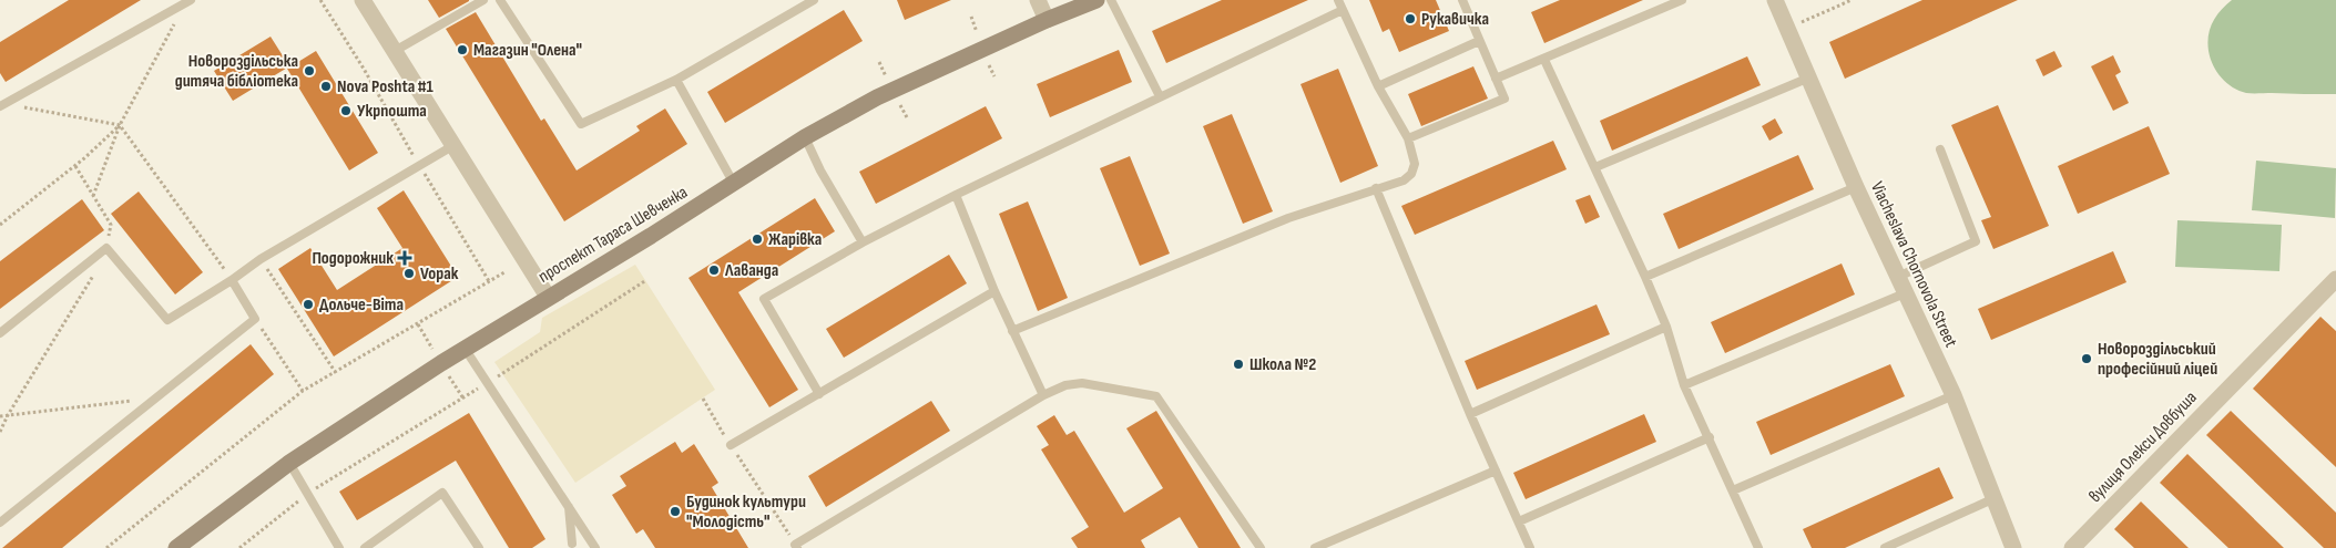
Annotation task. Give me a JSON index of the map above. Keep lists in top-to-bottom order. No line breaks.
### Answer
{"streets":{"street":["проспект Тараса Шевченка","Viacheslava Chornovola Street","вулиця Олекси Довбуша"]},"places":{"other":["Рукавичка","Магазин \"Олена\"","Новороздільська дитяча бібліотека","Nova Poshta #1","Укрпошта","Жарівка","Лаванда","Vopak","Дольче-Віта","Новороздільський професійний ліцей","Школа №2","Будинок культури \"Молодість\""],"health":["Подорожник"]}}
